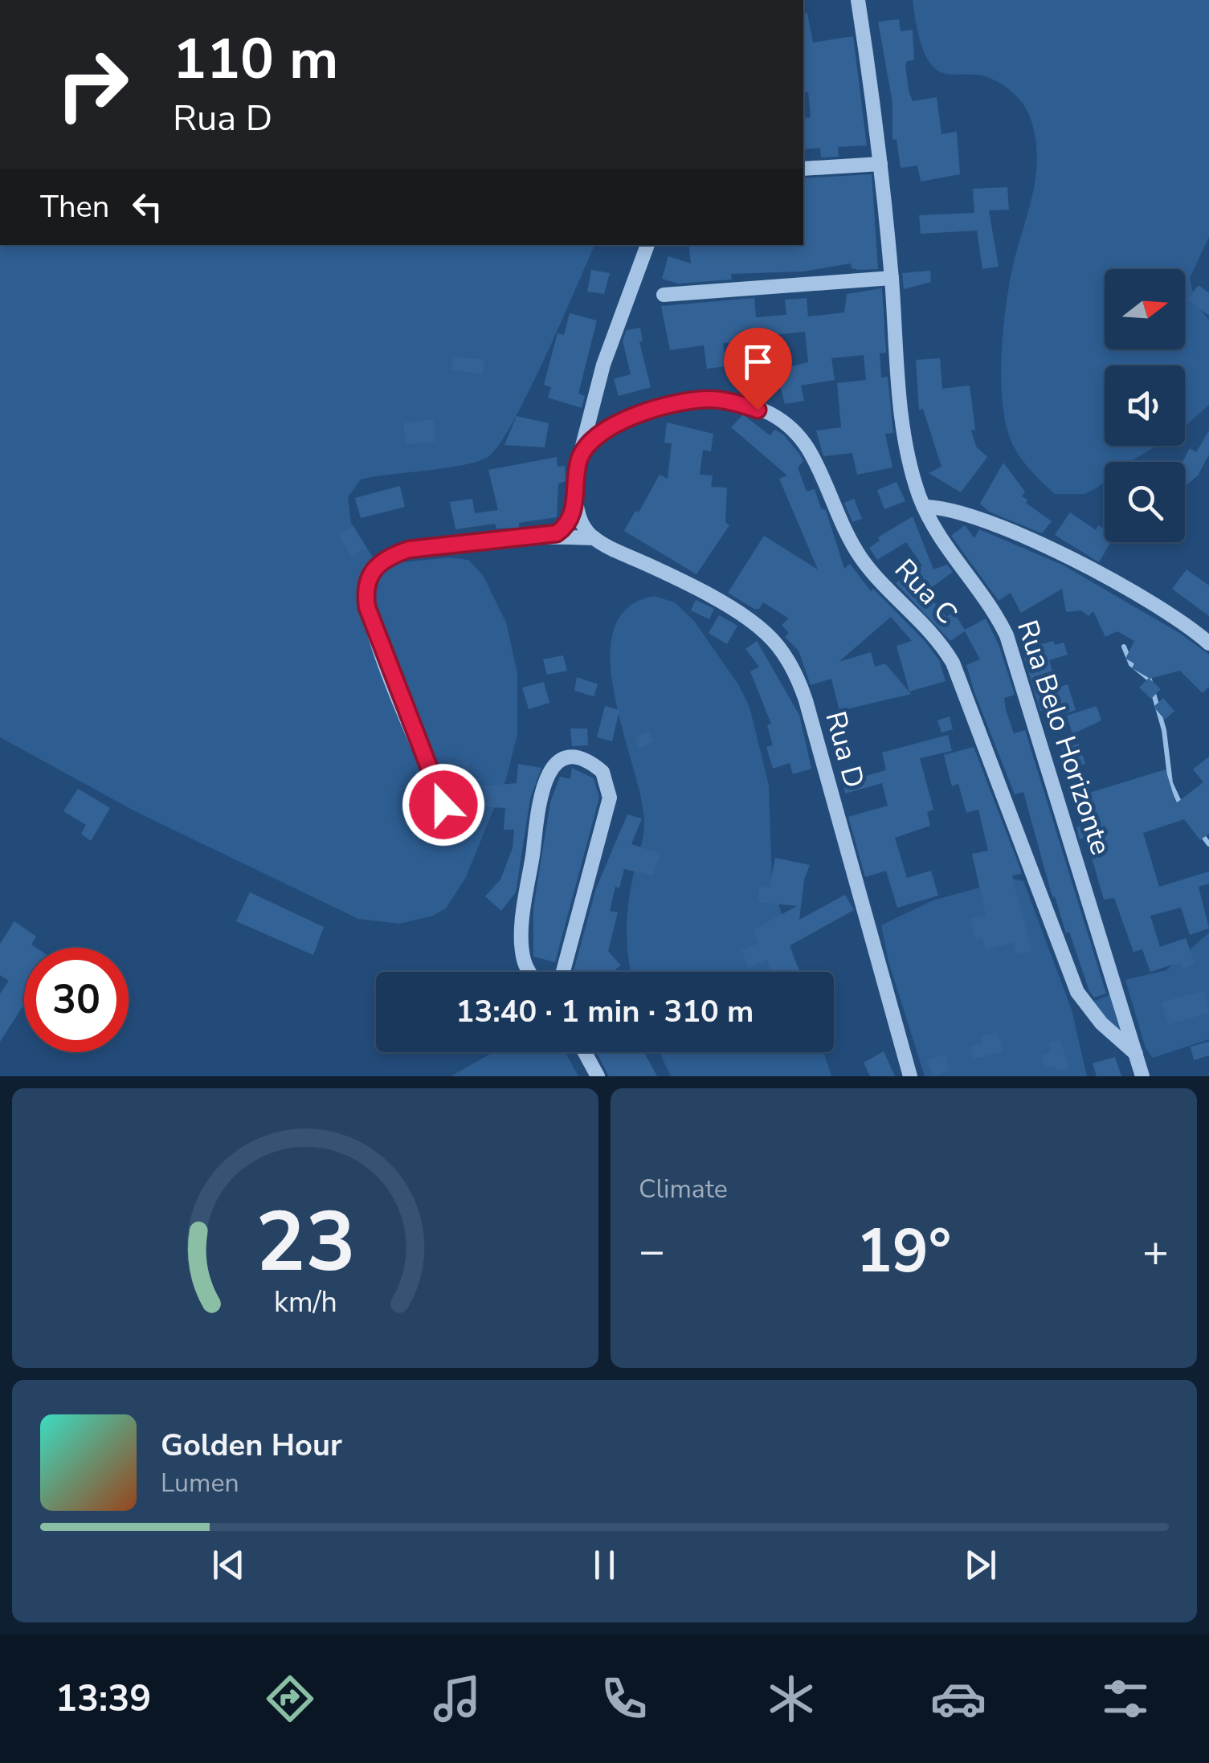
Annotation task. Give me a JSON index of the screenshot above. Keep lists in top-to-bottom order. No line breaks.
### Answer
{"streets":{"street":["Rua C","Rua Belo Horizonte","Rua D"]},"crossings":[["Rua C","Rua Belo Horizonte"]],"north":"right","page":{"turn":["110 m","Rua D"],"then":"Then","limit":"30","trip":"13:40 · 1 min · 310 m","tile":"Climate","heat":["−","19°","+"],"song":["Golden Hour","Lumen"],"tabs":"13:39","gauge":["23","km/h"]}}
